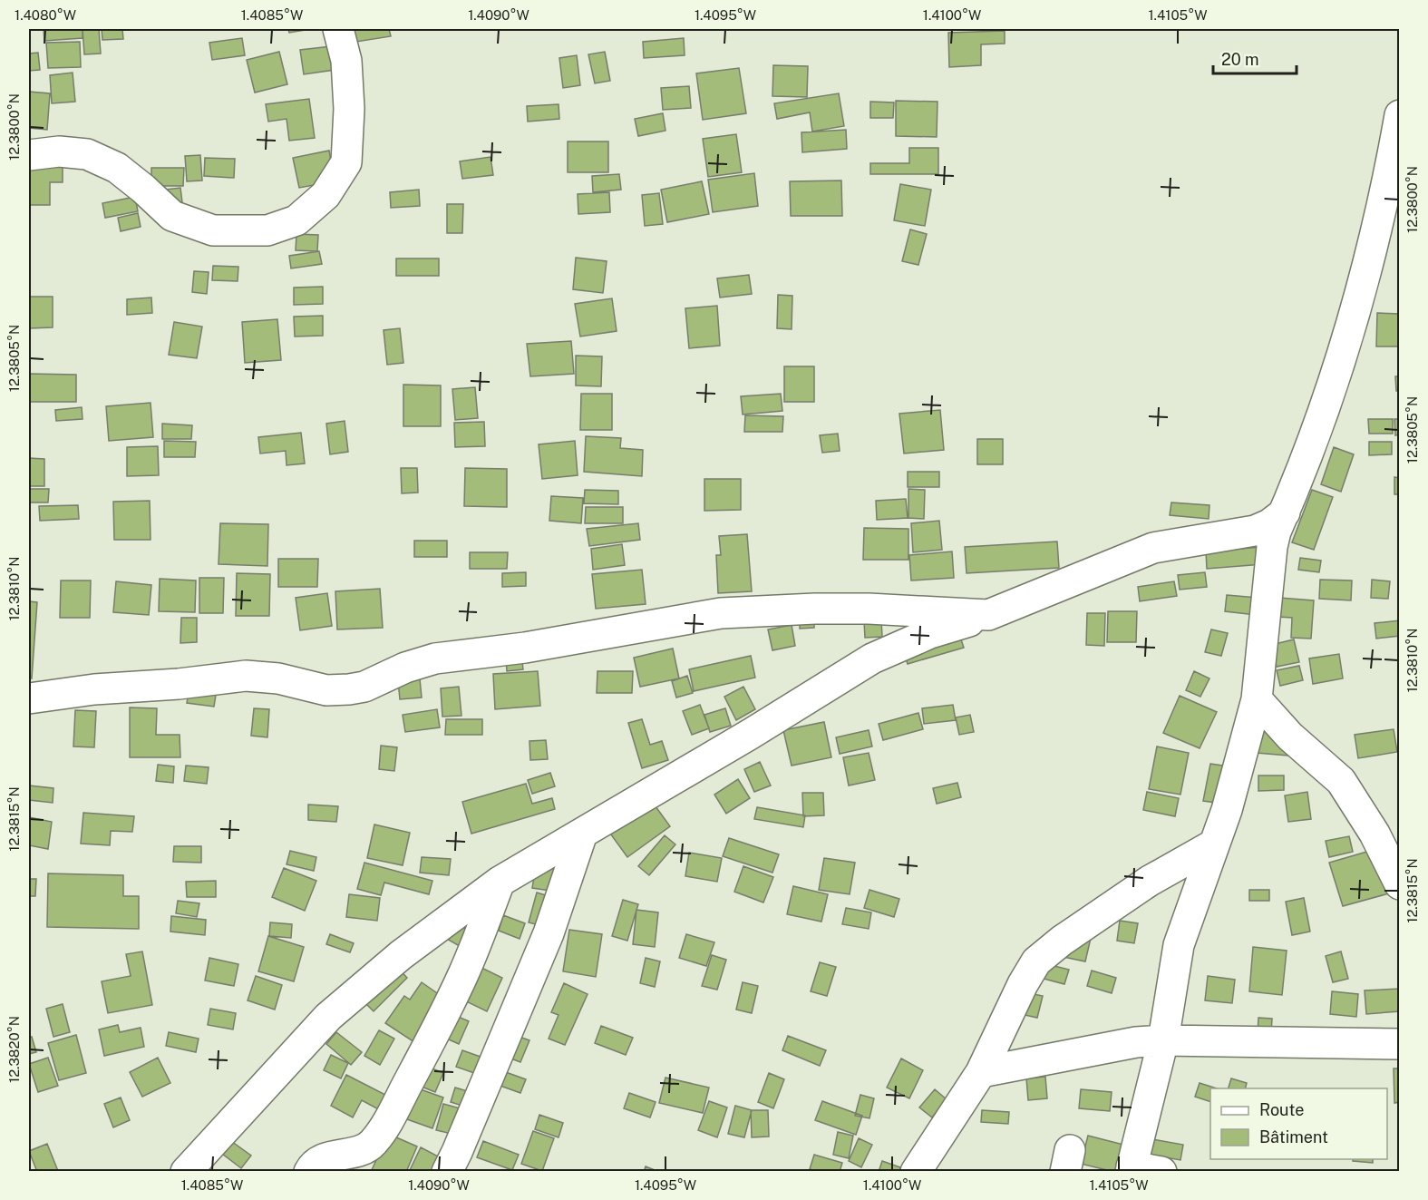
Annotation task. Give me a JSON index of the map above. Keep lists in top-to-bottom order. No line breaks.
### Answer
{"legend":["Route","Bâtiment"],"scale_bar":"20 m","coordinates":["1.4080°W","1.4085°W","1.4090°W","1.4095°W","1.4100°W","1.4105°W","12.3800°N","12.3805°N","12.3810°N","12.3815°N","12.3820°N"]}
